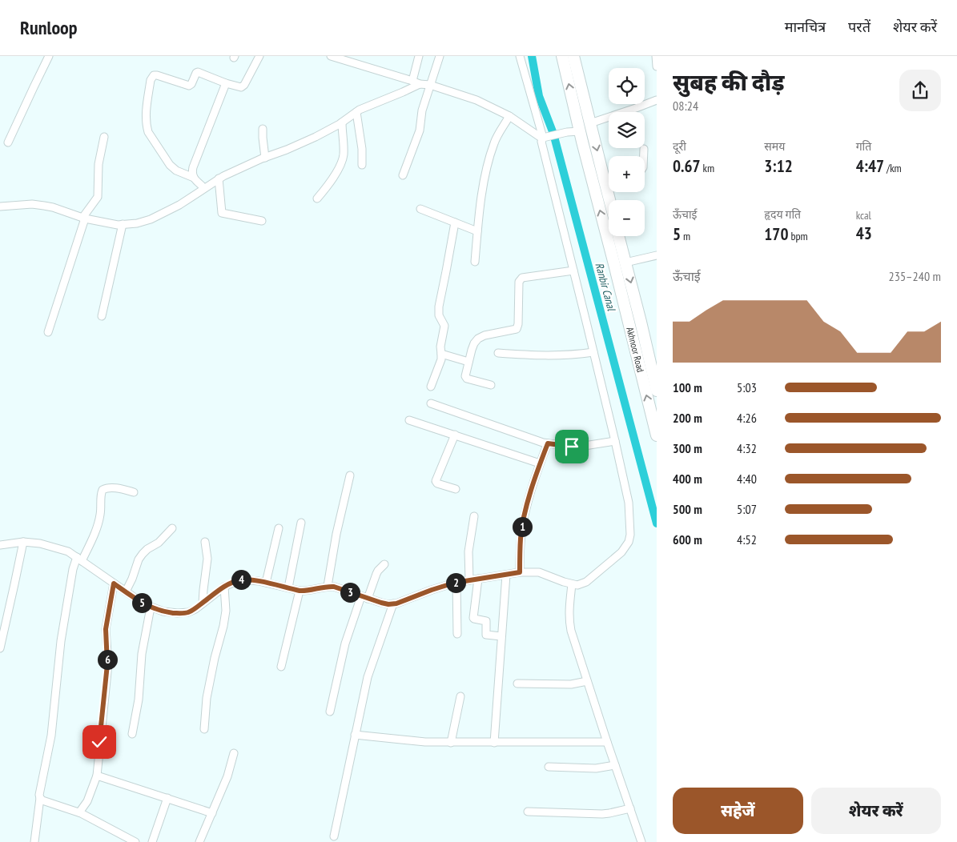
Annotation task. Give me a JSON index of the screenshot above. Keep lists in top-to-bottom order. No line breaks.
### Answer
{"streets":{"highway":["Akhnoor Road"]},"water":["Ranbir Canal"],"page":{"header":"Runloop","nav":["मानचित्र","परतें","शेयर करें"],"heading":["सुबह की दौड़","08:24"],"map_buttons":["+","−"],"stats":[["दूरी","0.67 km"],["समय","3:12"],["गति","4:47 /km"],["ऊँचाई","5 m"],["हृदय गति","170 bpm"],["kcal","43"]],"chart":["ऊँचाई","235–240 m"],"list":[{"name":"100 m","note":"5:03"},{"name":"200 m","note":"4:26"},{"name":"300 m","note":"4:32"},{"name":"400 m","note":"4:40"},{"name":"500 m","note":"5:07"},{"name":"600 m","note":"4:52"}],"pins":["1","4","2","3","5","6"],"buttons":["सहेजें","शेयर करें"]}}
